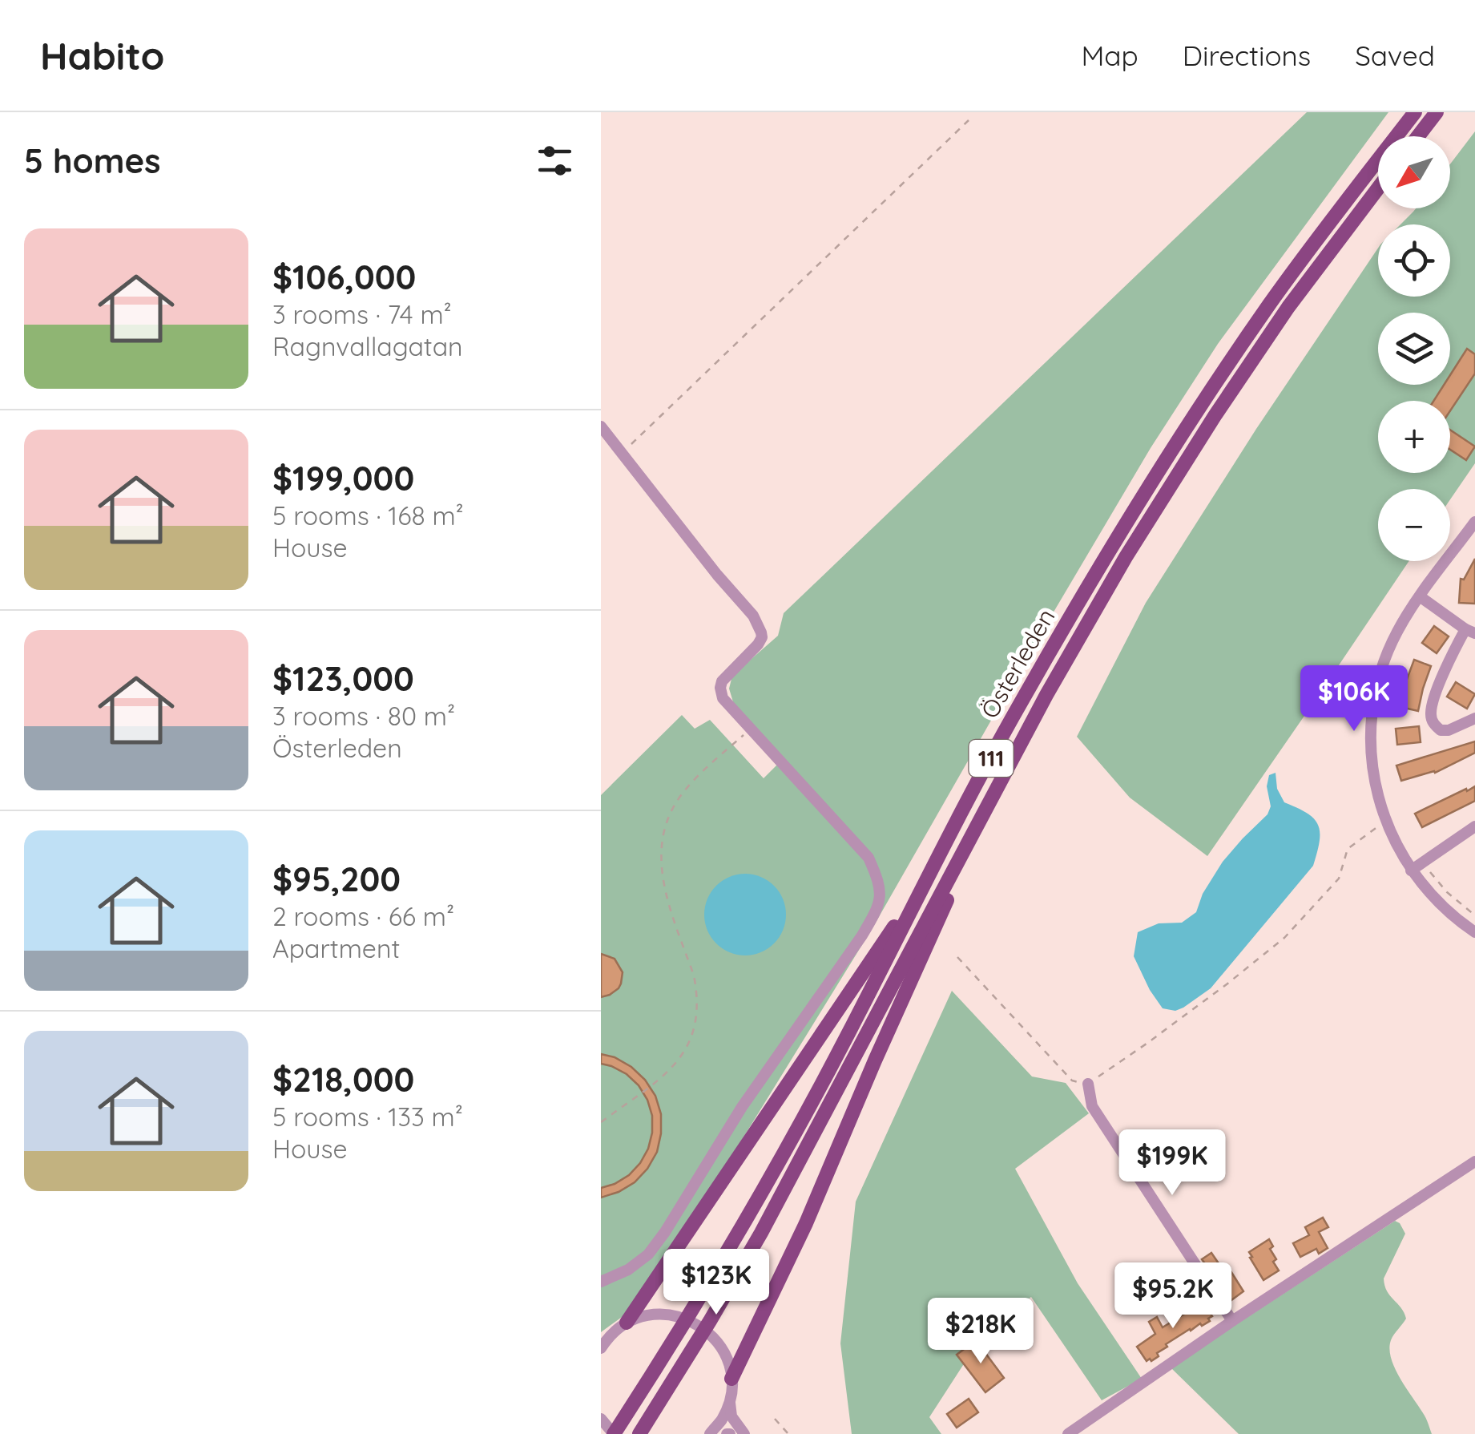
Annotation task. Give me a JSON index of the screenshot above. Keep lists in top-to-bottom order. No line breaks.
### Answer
{"streets":{"main road":["Österleden","111"]},"north":"bottom left","page":{"header":"Habito","nav":["Map","Directions","Saved"],"heading":"5 homes","map_buttons":["+","−"],"list":[{"name":"$106,000","note":"3 rooms · 74 m² · Ragnvallagatan"},{"name":"$199,000","note":"5 rooms · 168 m² · House"},{"name":"$123,000","note":"3 rooms · 80 m² · Österleden"},{"name":"$95,200","note":"2 rooms · 66 m² · Apartment"},{"name":"$218,000","note":"5 rooms · 133 m² · House"}],"price":["$106K","$199K","$123K","$95.2K","$218K"]}}
